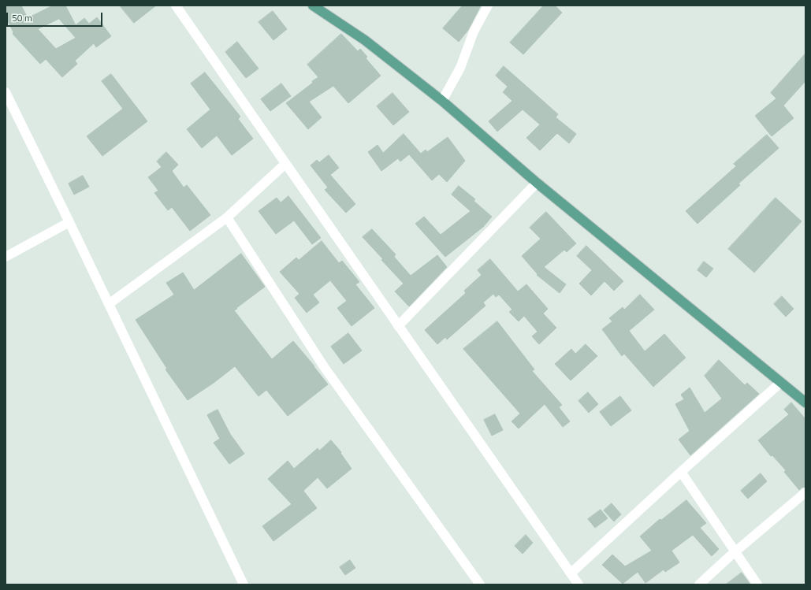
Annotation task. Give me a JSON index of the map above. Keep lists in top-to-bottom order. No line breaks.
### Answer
{"scale_bar":"50 m"}
